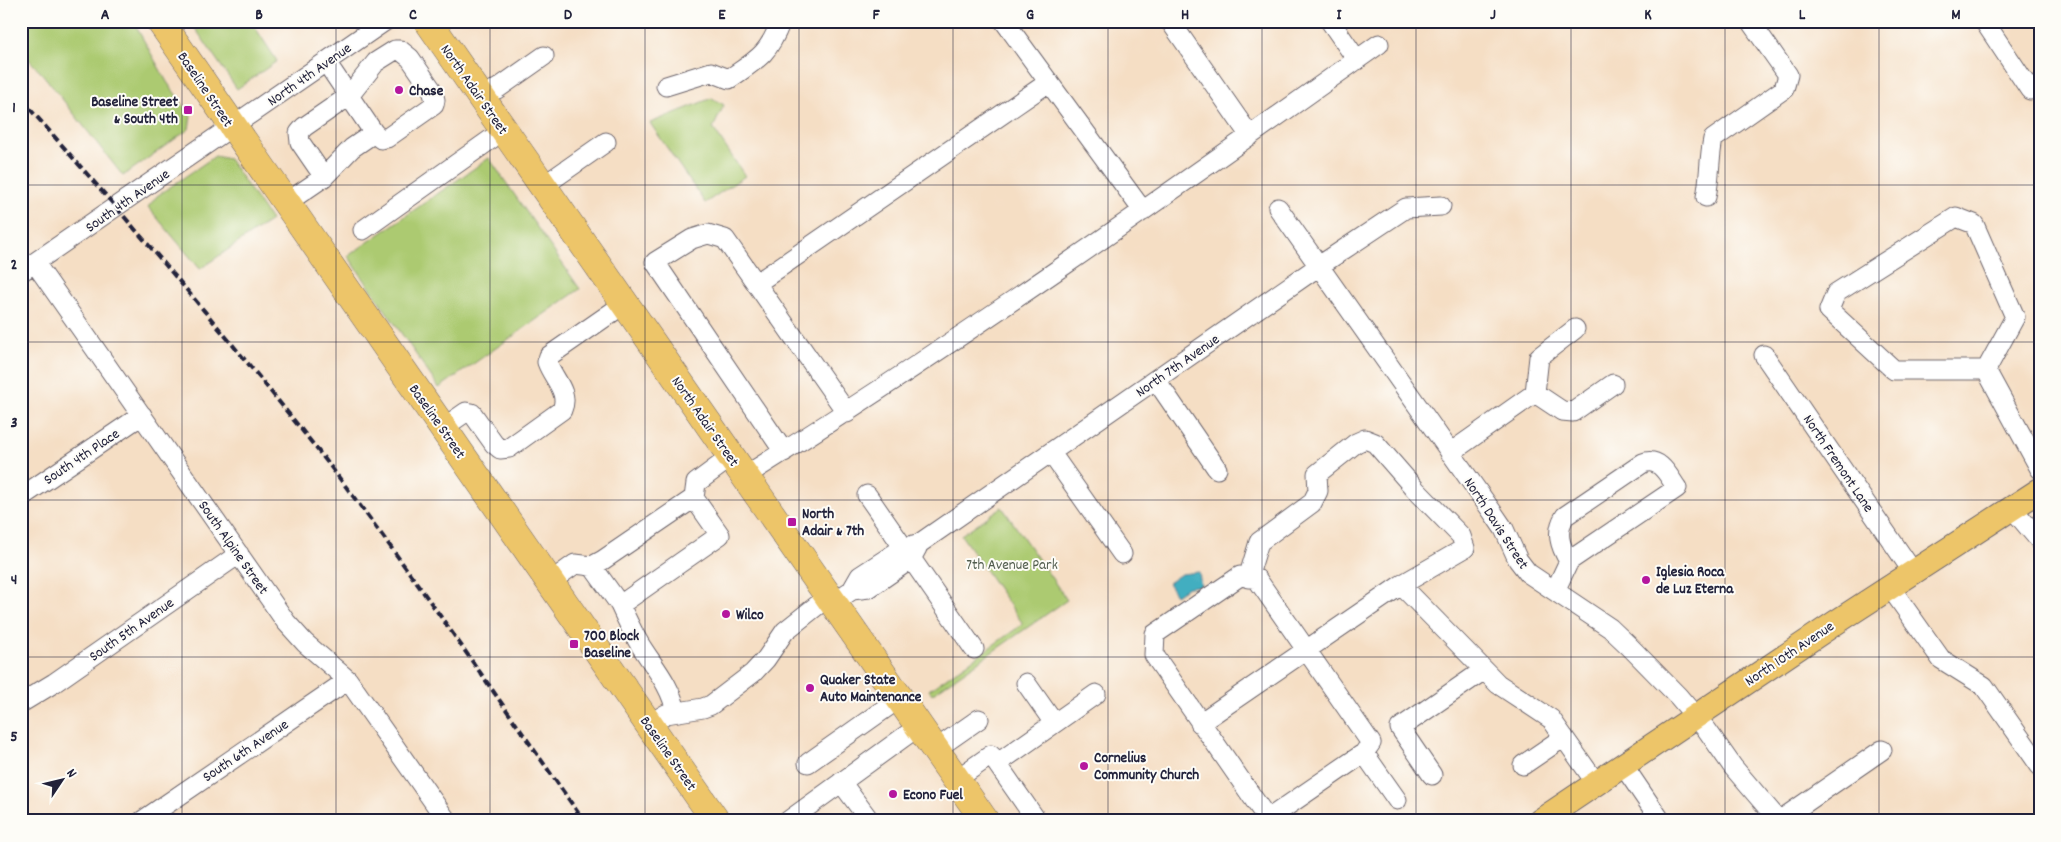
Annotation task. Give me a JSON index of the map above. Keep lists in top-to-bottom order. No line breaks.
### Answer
{"streets":{"highway":["Baseline Street","North Adair Street"],"main road":["North 10th Avenue"],"street":["North 4th Avenue","South 4th Avenue","North 7th Avenue","South 4th Place","North Fremont Lane","North Davis Street","South Alpine Street","South 5th Avenue","South 6th Avenue"]},"crossings":[["North 4th Avenue","Baseline Street"],["North 4th Avenue","South 4th Avenue"],["Baseline Street","South 4th Avenue"],["Baseline Street","North 7th Avenue"],["North Adair Street","North 7th Avenue"],["South 4th Avenue","South Alpine Street"],["North 7th Avenue","North Davis Street"],["South 4th Place","South Alpine Street"],["North Fremont Lane","North 10th Avenue"],["North Davis Street","North 10th Avenue"],["South Alpine Street","South 5th Avenue"],["South Alpine Street","South 6th Avenue"]],"parks":["7th Avenue Park"],"places":{"other":["Chase","Iglesia Roca de Luz Eterna","Wilco","Quaker State Auto Maintenance","Cornelius Community Church","Econo Fuel"],"transit":["Baseline Street & South 4th","North Adair & 7th","700 Block Baseline"]},"north":"top right","grid":{"columns":["A","B","C","D","E","F","G","H","I","J","K","L","M"],"rows":["1","2","3","4","5"]}}
